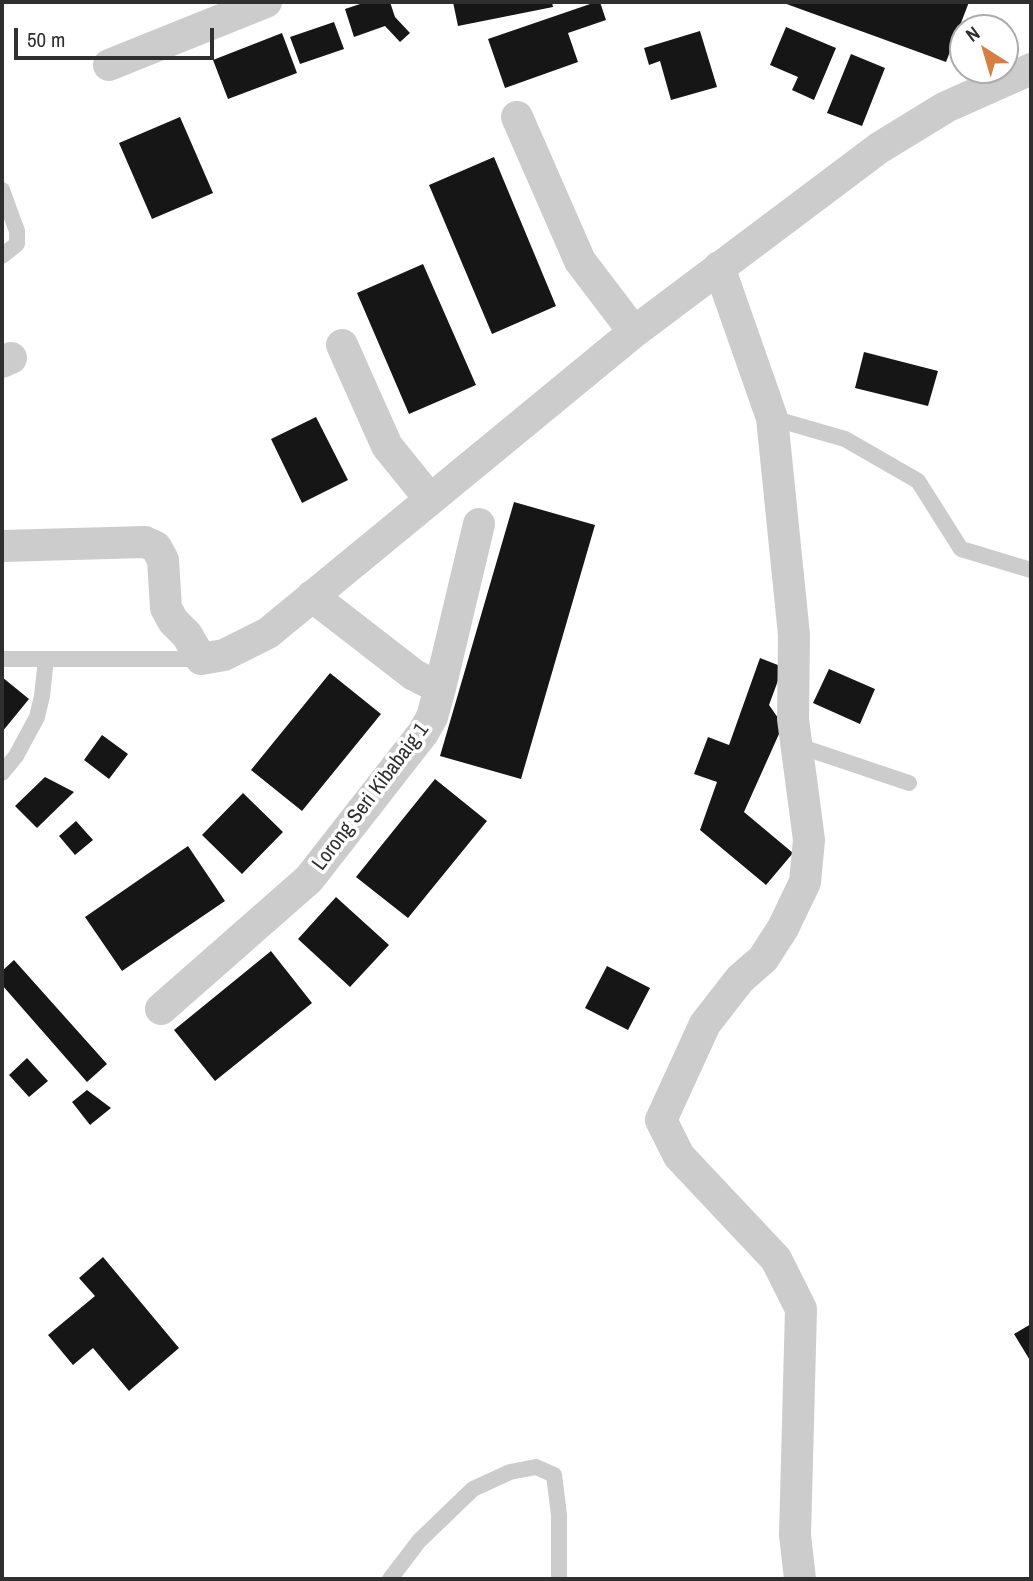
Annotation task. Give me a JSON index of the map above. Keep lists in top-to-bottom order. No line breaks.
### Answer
{"streets":{"street":["Lorong Seri Kibabaig 1"]},"scale_bar":"50 m","north":"top left"}
